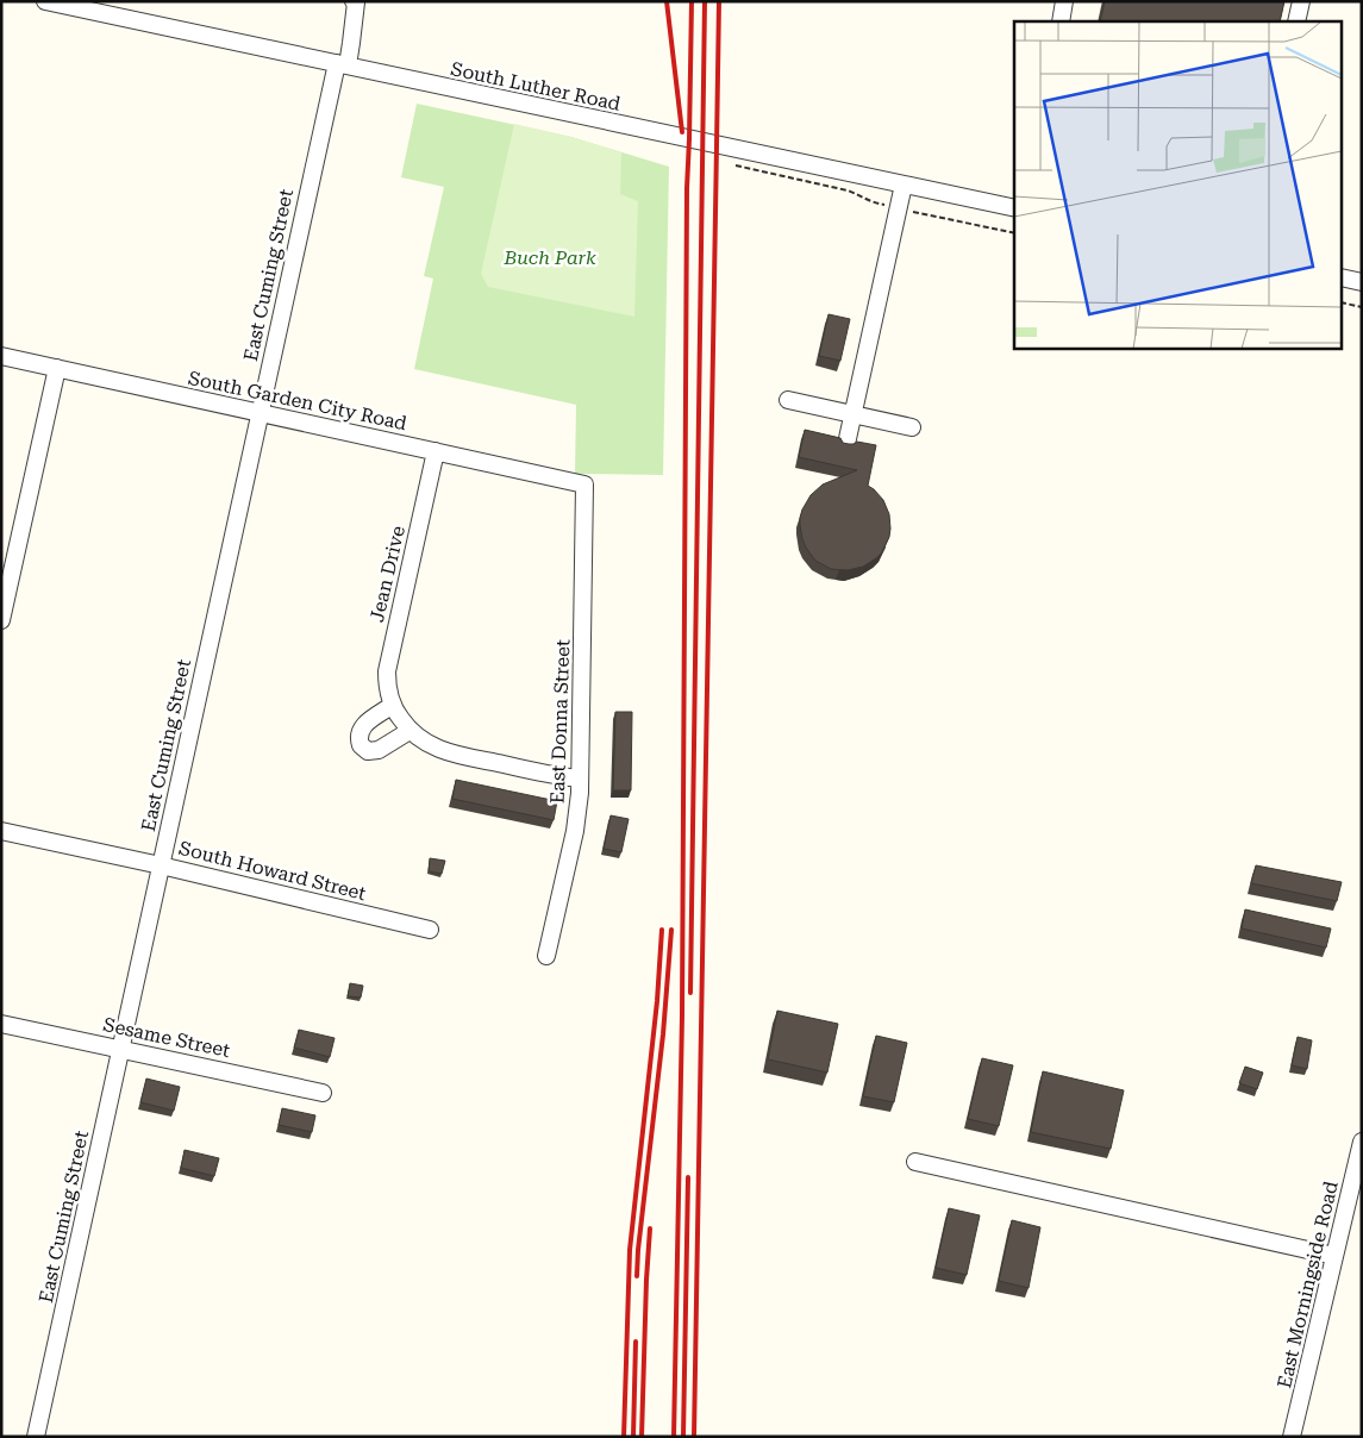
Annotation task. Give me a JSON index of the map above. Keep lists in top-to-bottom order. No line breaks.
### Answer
{"streets":{"street":["South Luther Road","East Cuming Street","South Garden City Road","Jean Drive","East Donna Street","South Howard Street","Sesame Street","East Morningside Road"]},"crossings":[["South Luther Road","East Cuming Street"],["East Cuming Street","South Garden City Road"],["East Cuming Street","South Howard Street"],["East Cuming Street","Sesame Street"],["South Garden City Road","Jean Drive"],["South Garden City Road","East Donna Street"],["Jean Drive","East Donna Street"]],"parks":["Buch Park"]}
